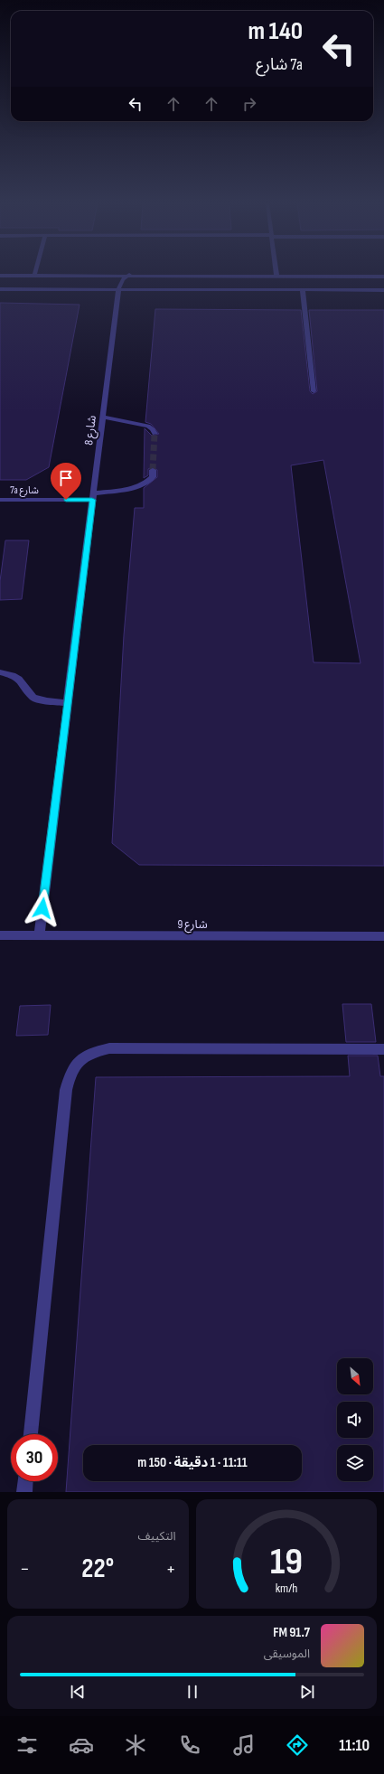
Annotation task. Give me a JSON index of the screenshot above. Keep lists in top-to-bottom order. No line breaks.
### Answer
{"streets":{"street":["شارع 8","7a شارع","شارع 9"]},"crossings":[["شارع 8","7a شارع"],["شارع 8","شارع 9"]],"north":"bottom right","page":{"turn":["140 m","7a شارع"],"limit":"30","trip":"11:11 · 1 دقيقة · 150 m","tile":"التكييف","heat":["−","22°","+"],"song":["91.7 FM","الموسيقى"],"tabs":"11:10","gauge":["19","km/h"]}}
